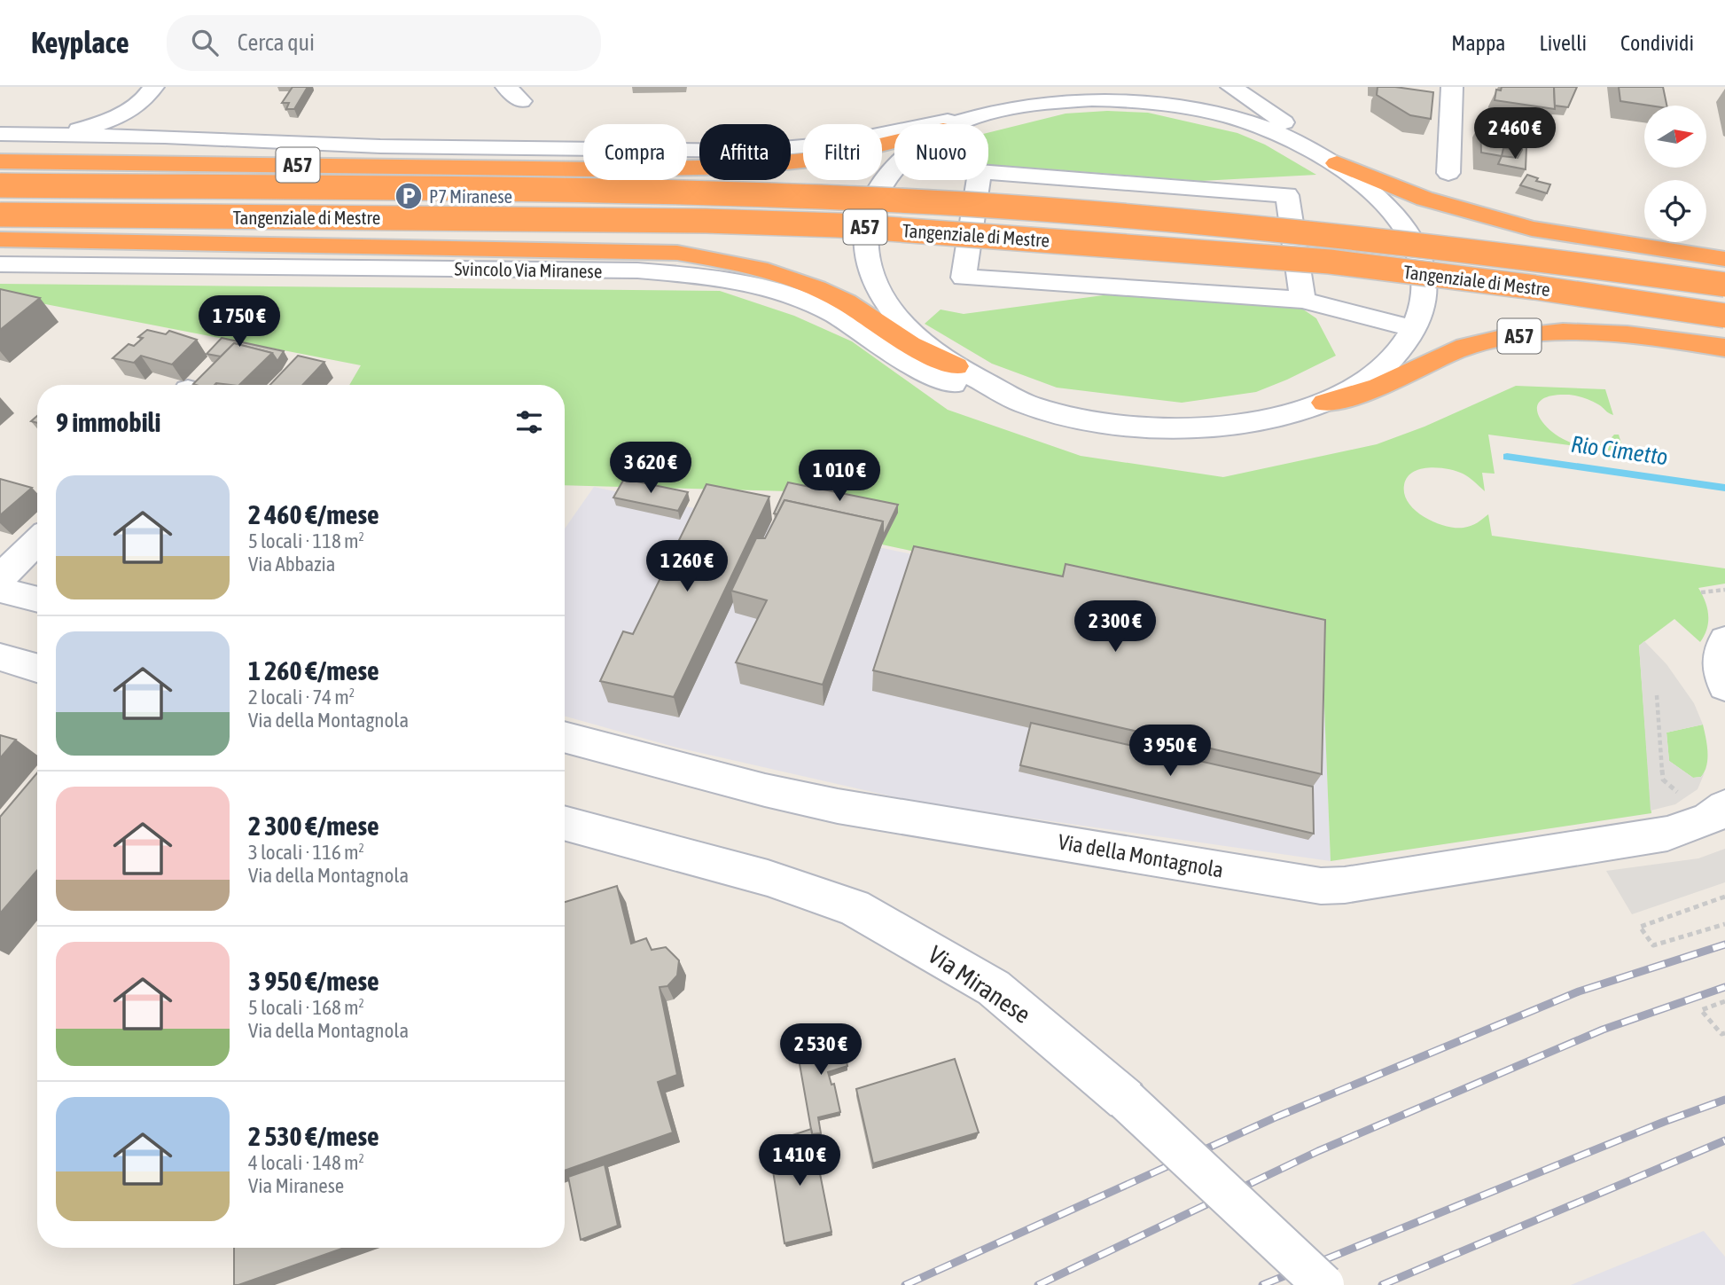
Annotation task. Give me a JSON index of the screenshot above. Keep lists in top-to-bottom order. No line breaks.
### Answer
{"streets":{"highway":["A57","Tangenziale di Mestre"],"street":["Svincolo Via Miranese","Via della Montagnola","Via Miranese"]},"water":["Rio Cimetto"],"places":{"parking":["P7 Miranese"]},"north":"right","page":{"header":"Keyplace","search":"Cerca qui","nav":["Mappa","Livelli","Condividi"],"price":["2 460 €","1 750 €","3 620 €","1 010 €","1 260 €","2 300 €","3 950 €","2 530 €","1 410 €"],"chip":["Compra","Affitta","Filtri","Nuovo"],"heading":"9 immobili","list":[{"name":"2 460 €/mese","note":"5 locali · 118 m² · Via Abbazia"},{"name":"1 260 €/mese","note":"2 locali · 74 m² · Via della Montagnola"},{"name":"2 300 €/mese","note":"3 locali · 116 m² · Via della Montagnola"},{"name":"3 950 €/mese","note":"5 locali · 168 m² · Via della Montagnola"},{"name":"2 530 €/mese","note":"4 locali · 148 m² · Via Miranese"}]}}
